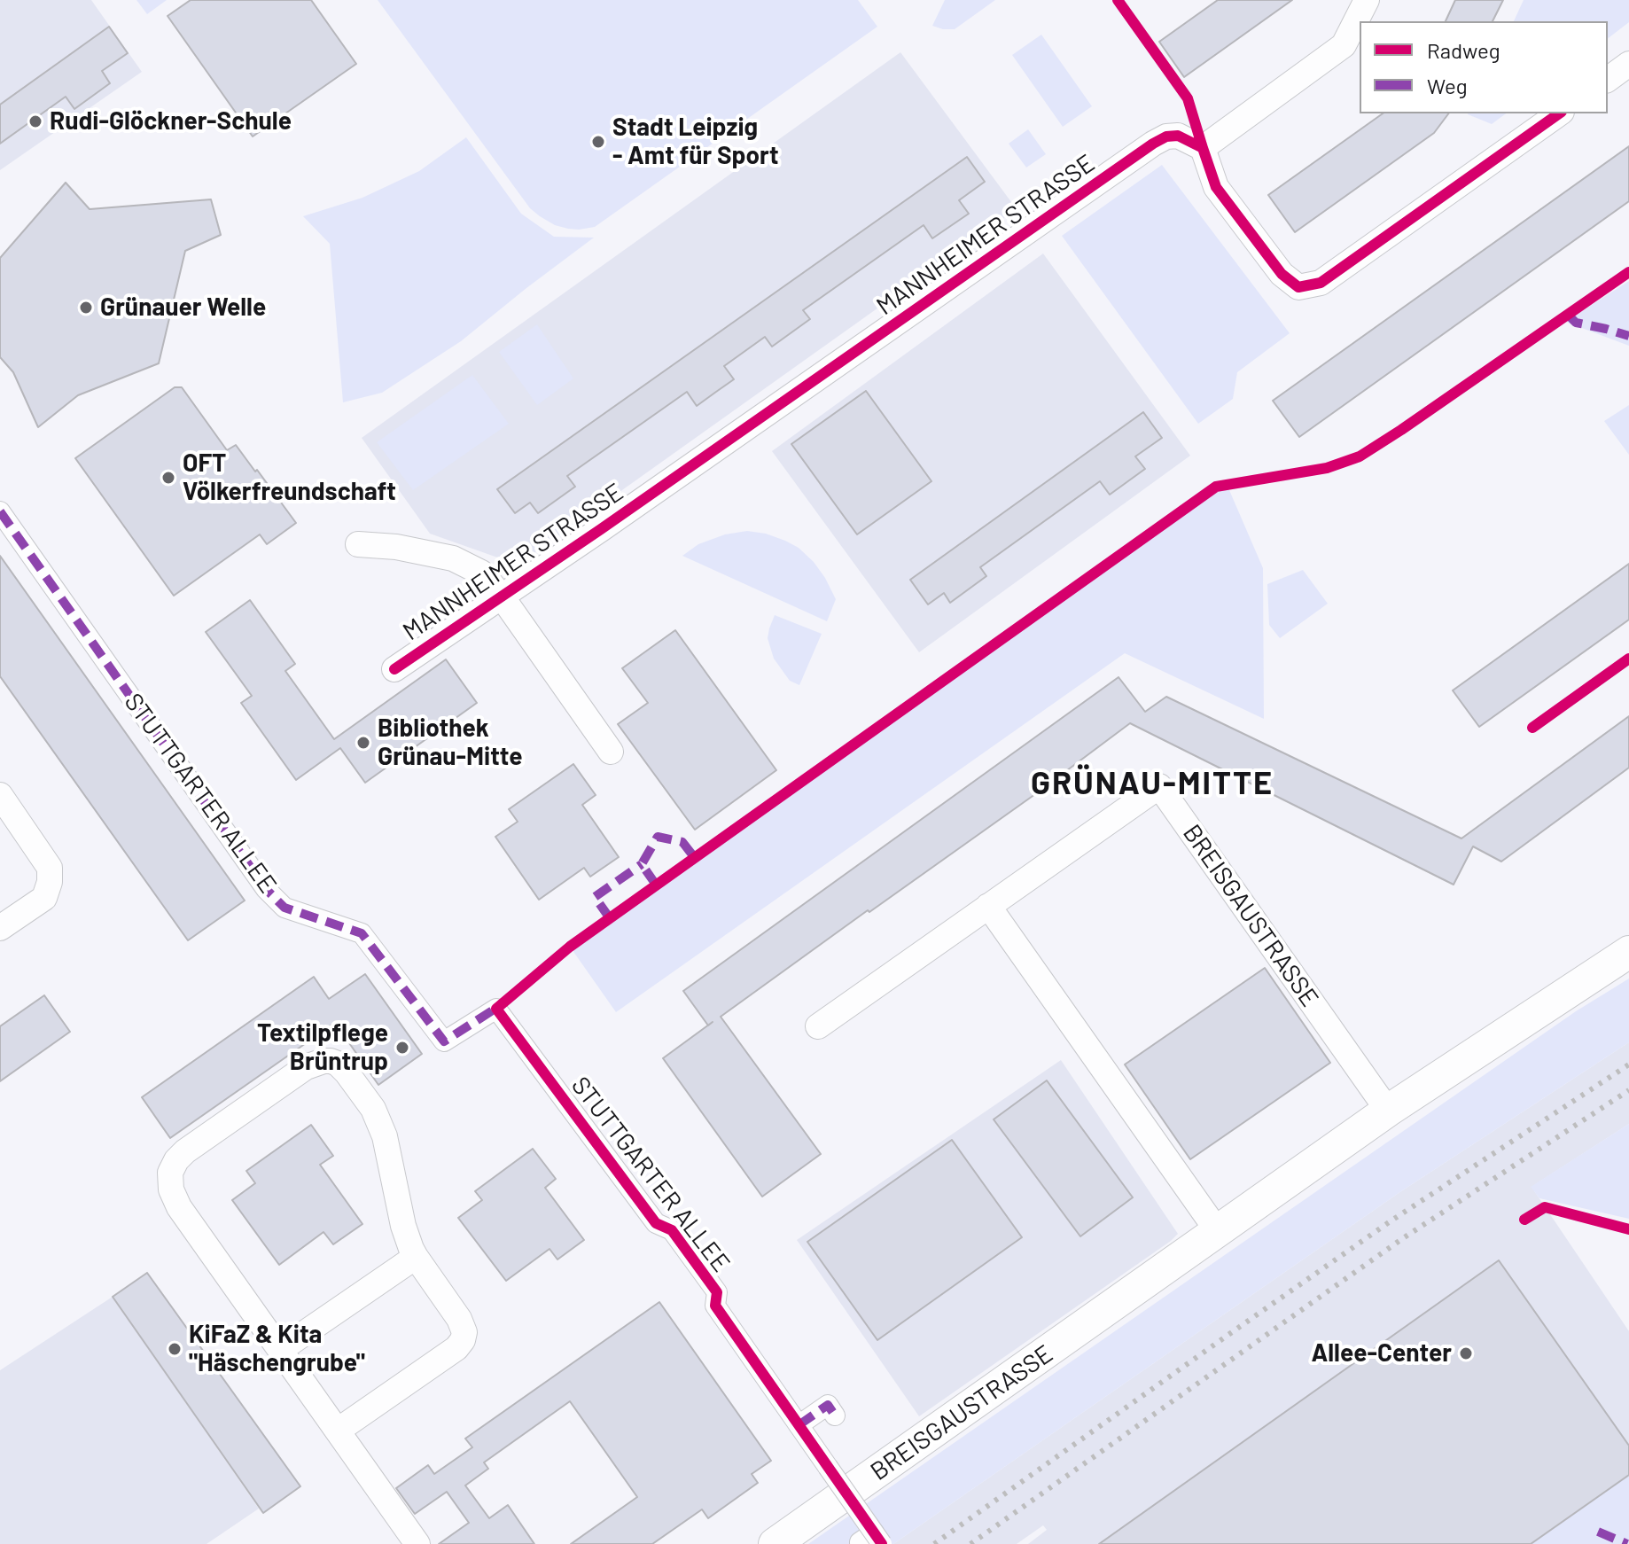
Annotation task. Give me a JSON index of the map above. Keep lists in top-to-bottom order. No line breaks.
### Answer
{"streets":{"street":["MANNHEIMER STRASSE","STUTTGARTER ALLEE","BREISGAUSTRASSE"]},"districts":["GRÜNAU-MITTE"],"places":["Rudi-Glöckner-Schule","Stadt Leipzig - Amt für Sport","Grünauer Welle","OFT Völkerfreundschaft","Bibliothek Grünau-Mitte","Textilpflege Brüntrup","KiFaZ & Kita \"Häschengrube\"","Allee-Center"],"legend":["Radweg","Weg"]}
